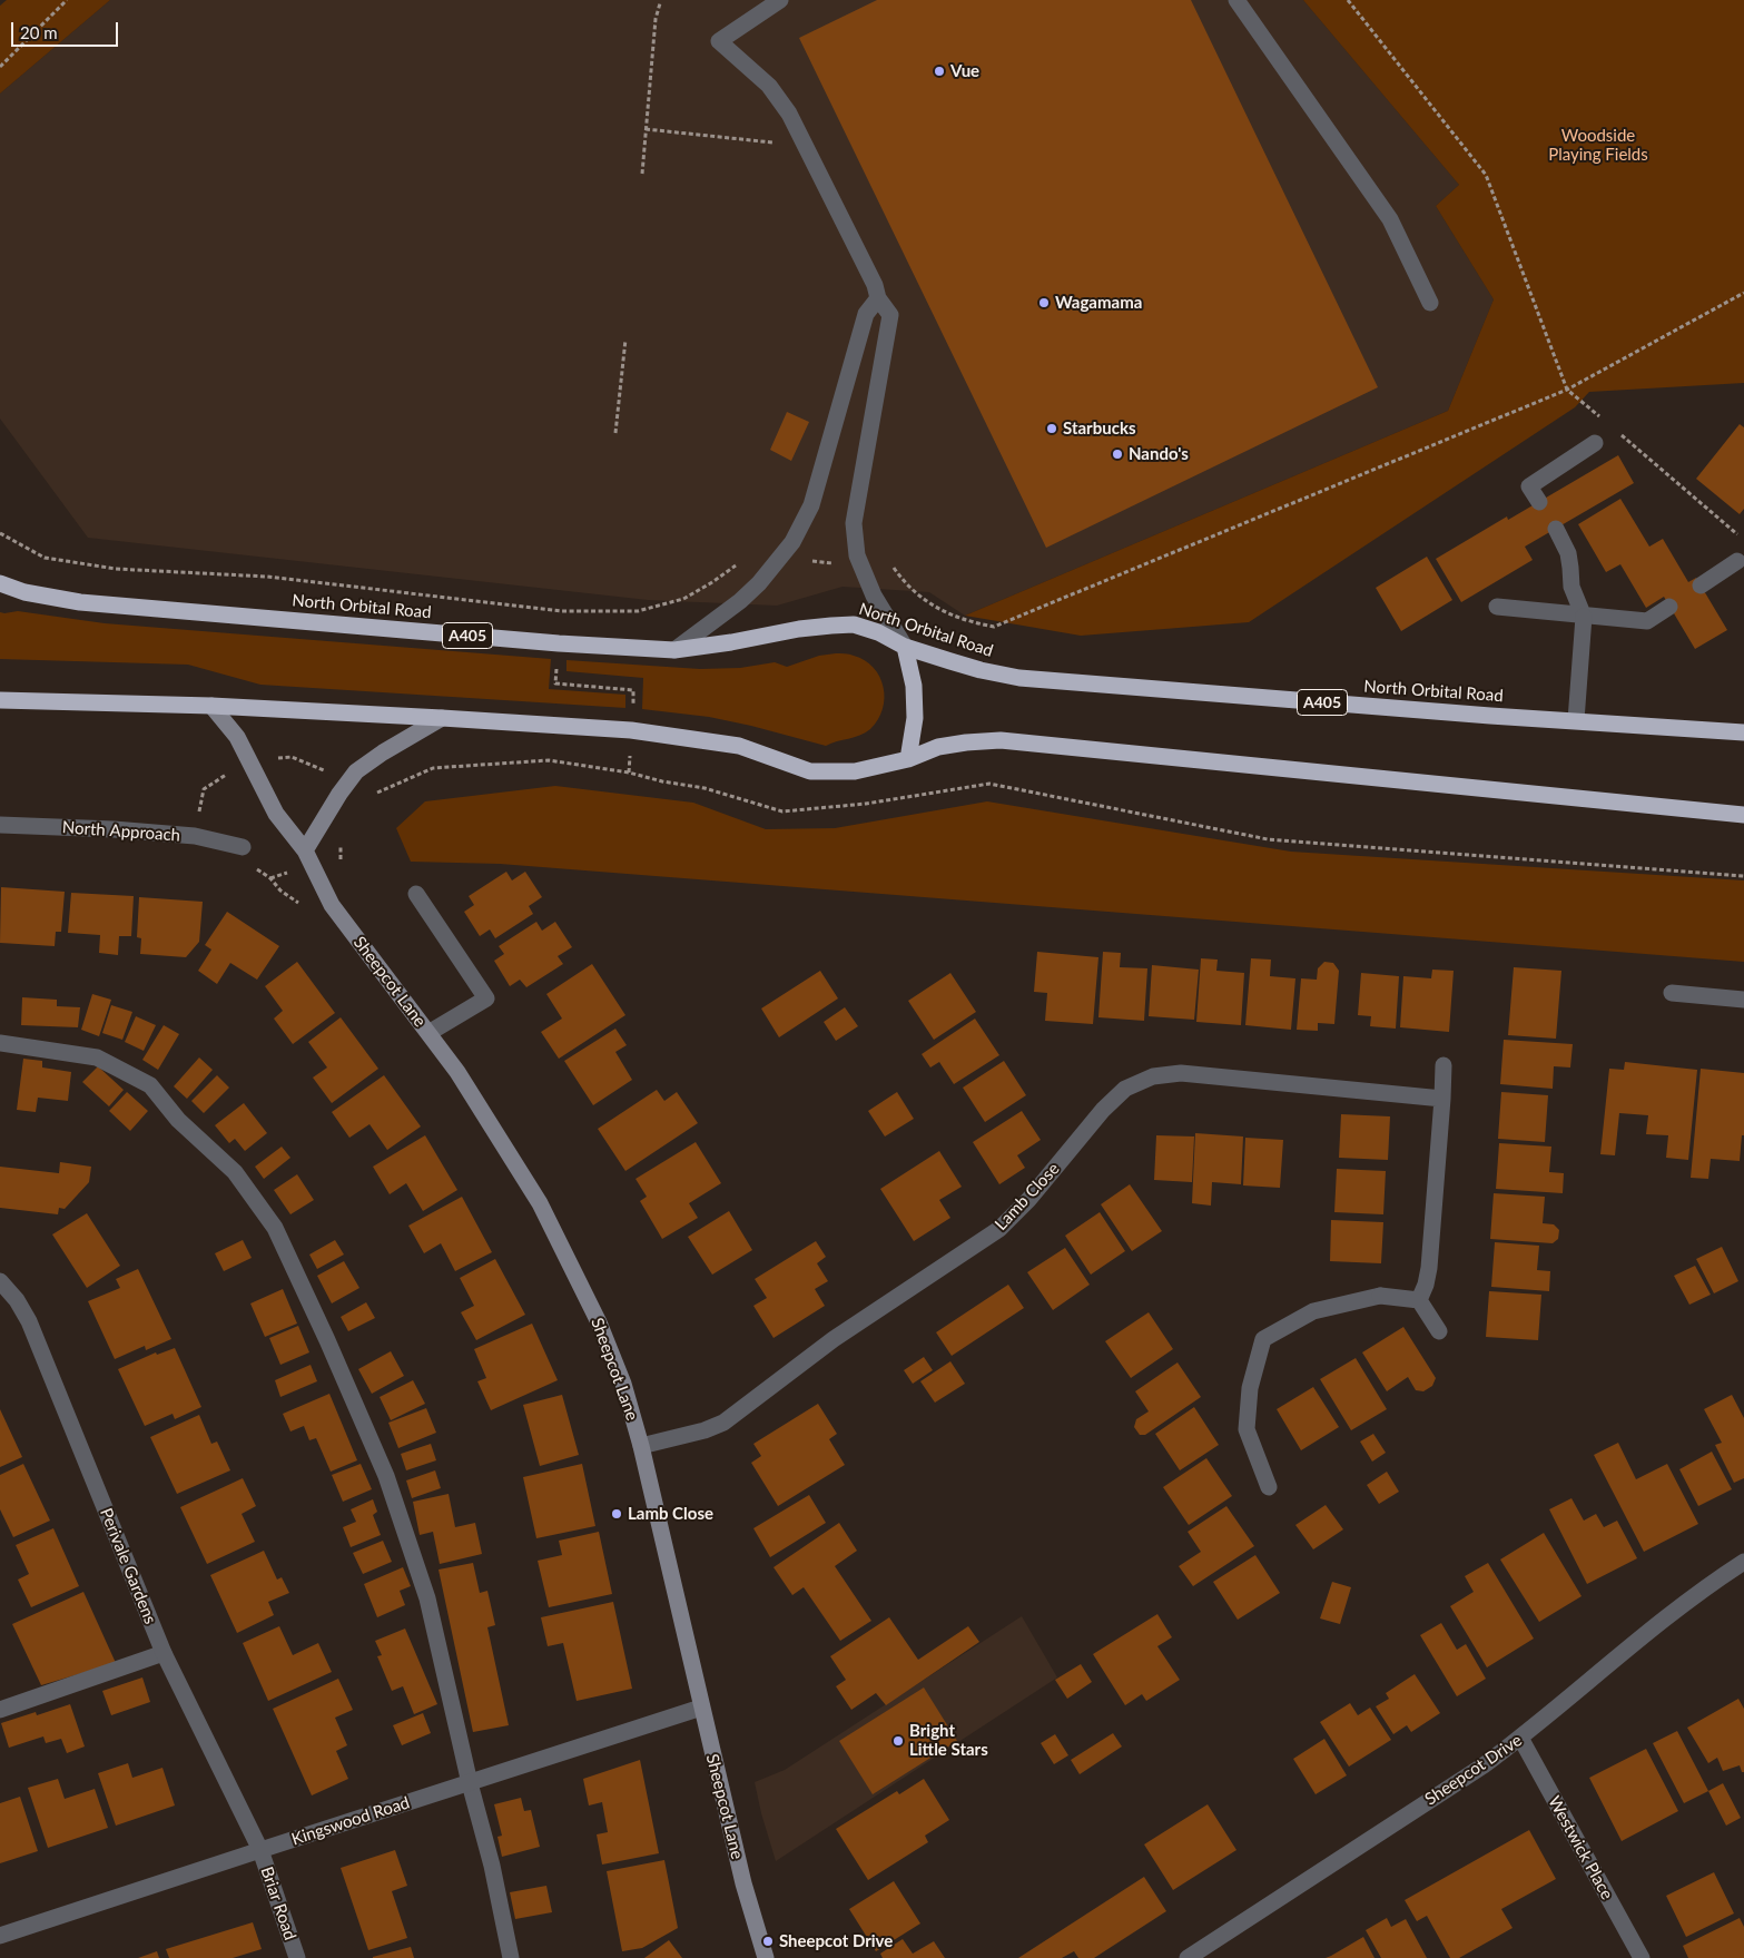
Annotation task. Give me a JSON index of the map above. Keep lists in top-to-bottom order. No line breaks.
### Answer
{"streets":{"highway":["North Orbital Road","A405"],"street":["North Approach","Sheepcot Lane","Lamb Close","Perivale Gardens","Sheepcot Drive","Kingswood Road","Westwick Place","Briar Road"]},"crossings":[["Sheepcot Lane","Lamb Close"],["Sheepcot Lane","Kingswood Road"],["Perivale Gardens","Kingswood Road"],["Perivale Gardens","Briar Road"],["Sheepcot Drive","Westwick Place"],["Kingswood Road","Briar Road"]],"parks":["Woodside Playing Fields"],"places":["Vue","Wagamama","Starbucks","Nando's","Lamb Close","Bright Little Stars","Sheepcot Drive"],"scale_bar":"20 m"}
